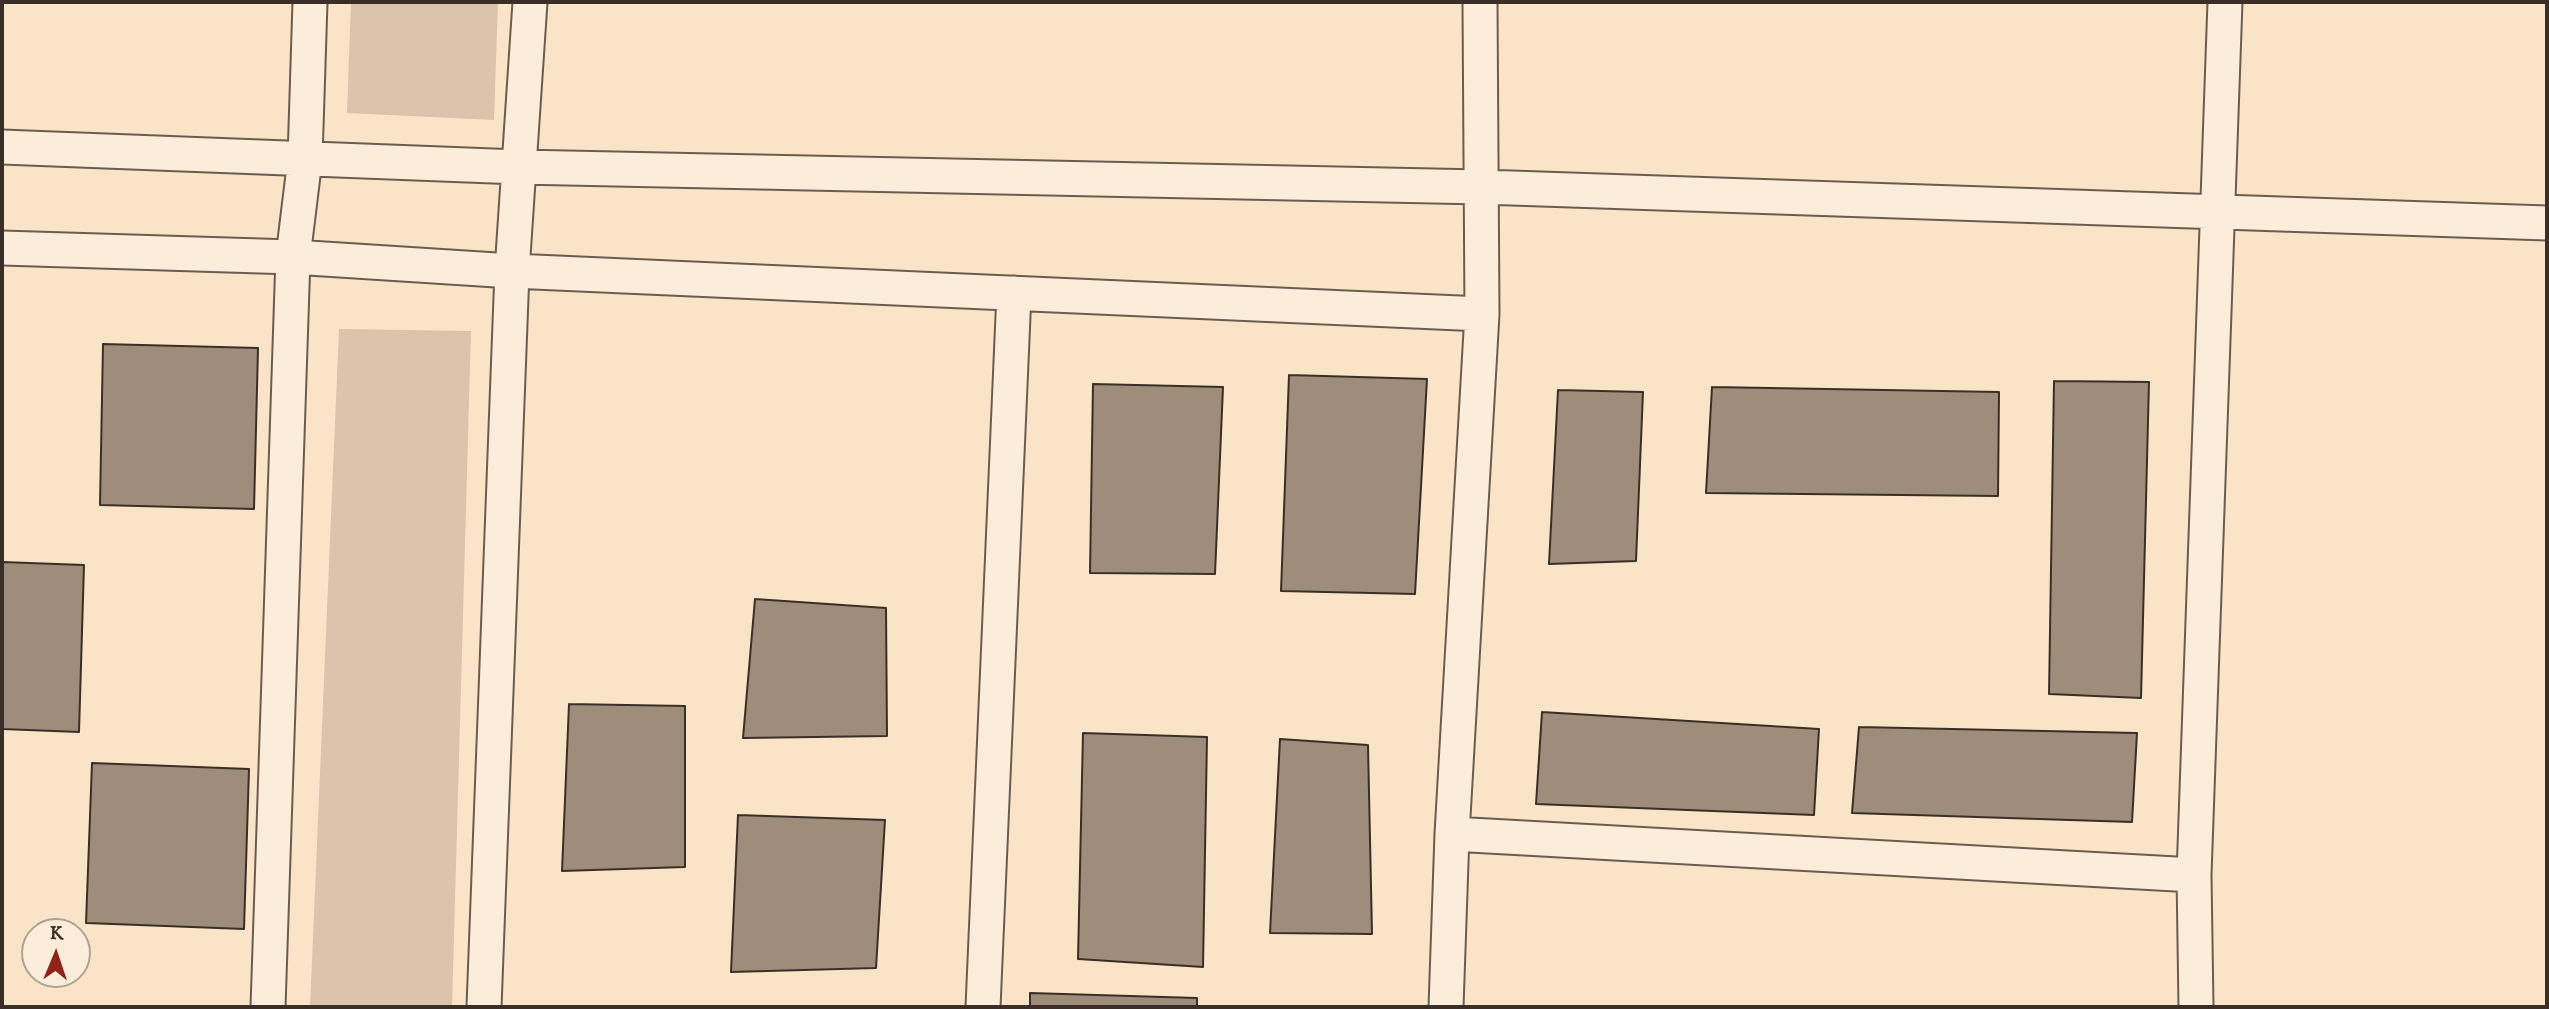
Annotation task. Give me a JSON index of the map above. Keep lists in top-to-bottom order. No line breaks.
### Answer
{"north":"top"}
